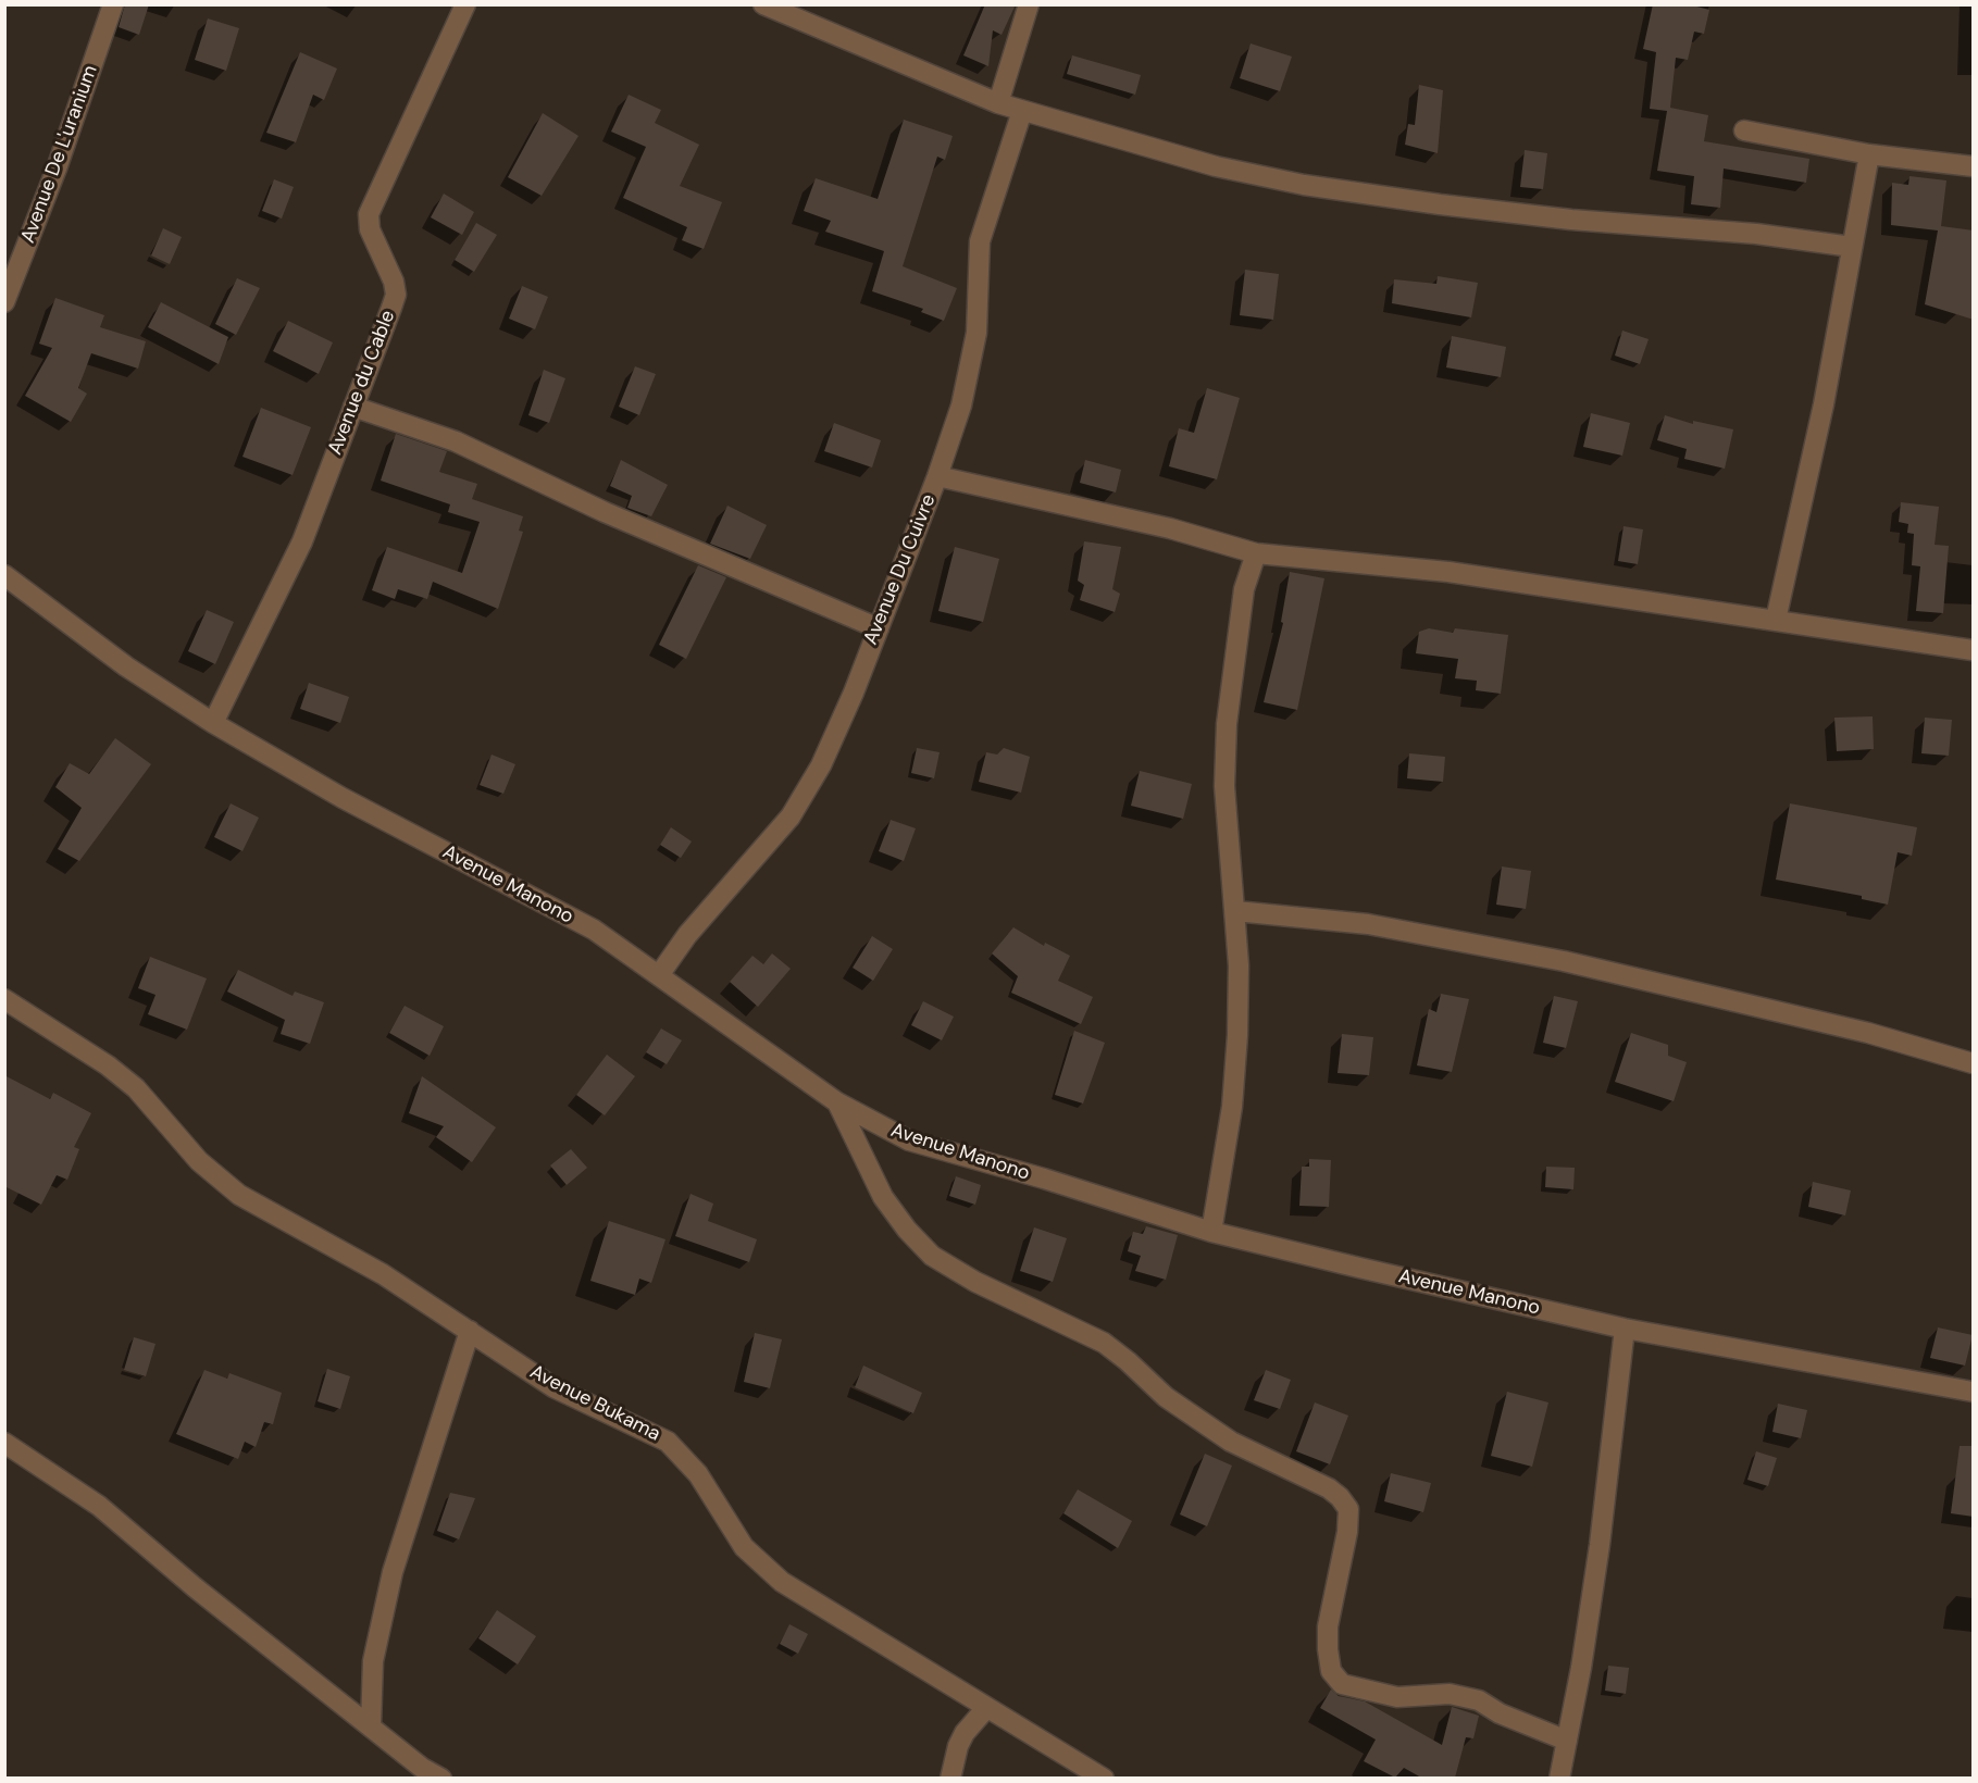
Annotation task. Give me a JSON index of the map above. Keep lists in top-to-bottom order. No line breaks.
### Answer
{"streets":{"street":["Avenue De L'uranium","Avenue du Cable","Avenue Du Cuivre","Avenue Manono","Avenue Bukama"]},"crossings":[["Avenue du Cable","Avenue Manono"],["Avenue Du Cuivre","Avenue Manono"]]}
